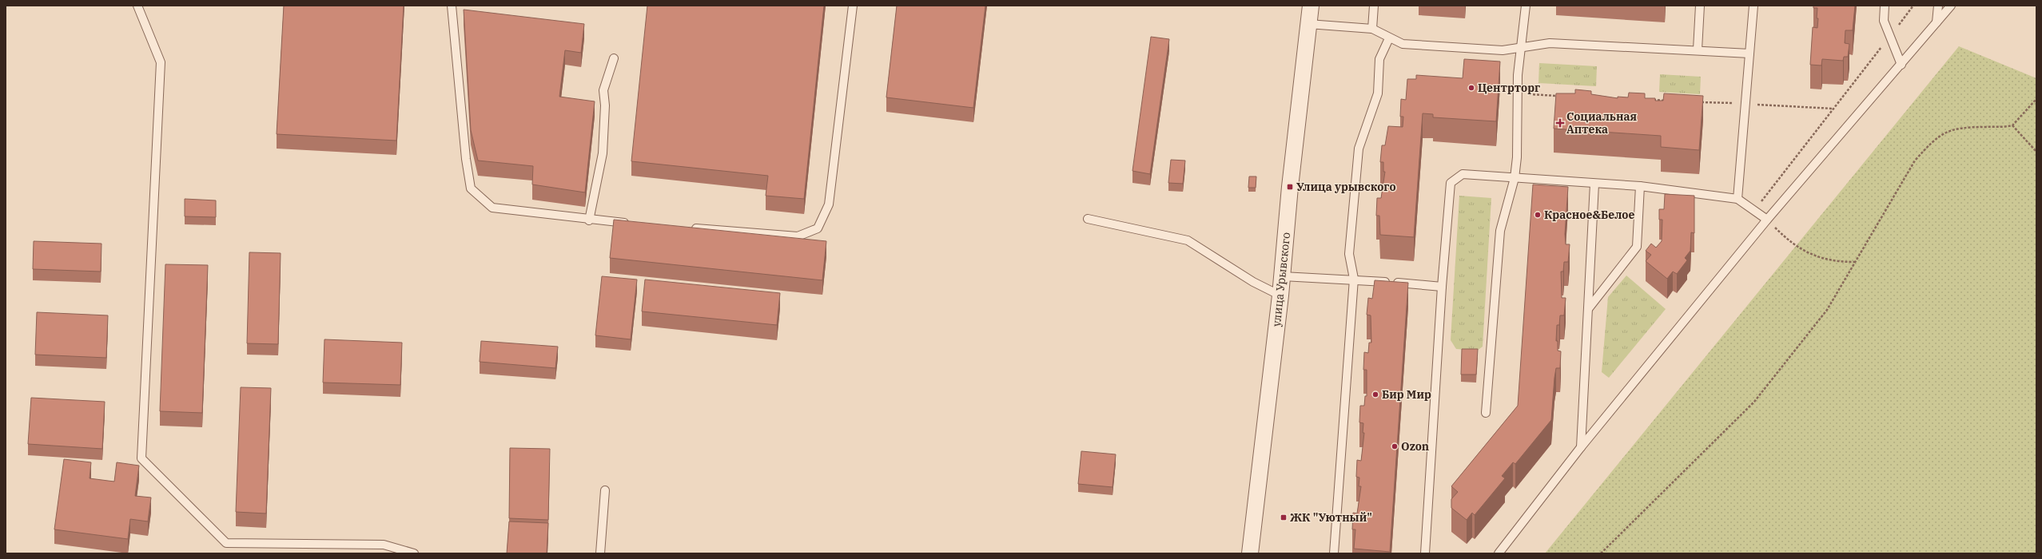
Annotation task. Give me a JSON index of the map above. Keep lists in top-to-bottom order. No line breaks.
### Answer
{"streets":{"street":["улица Урывского"]},"places":{"other":["Центрторг","Красное&Белое","Бир Мир","Ozon"],"health":["Социальная Аптека"],"transit":["Улица урывского","ЖК \"Уютный\""]}}
